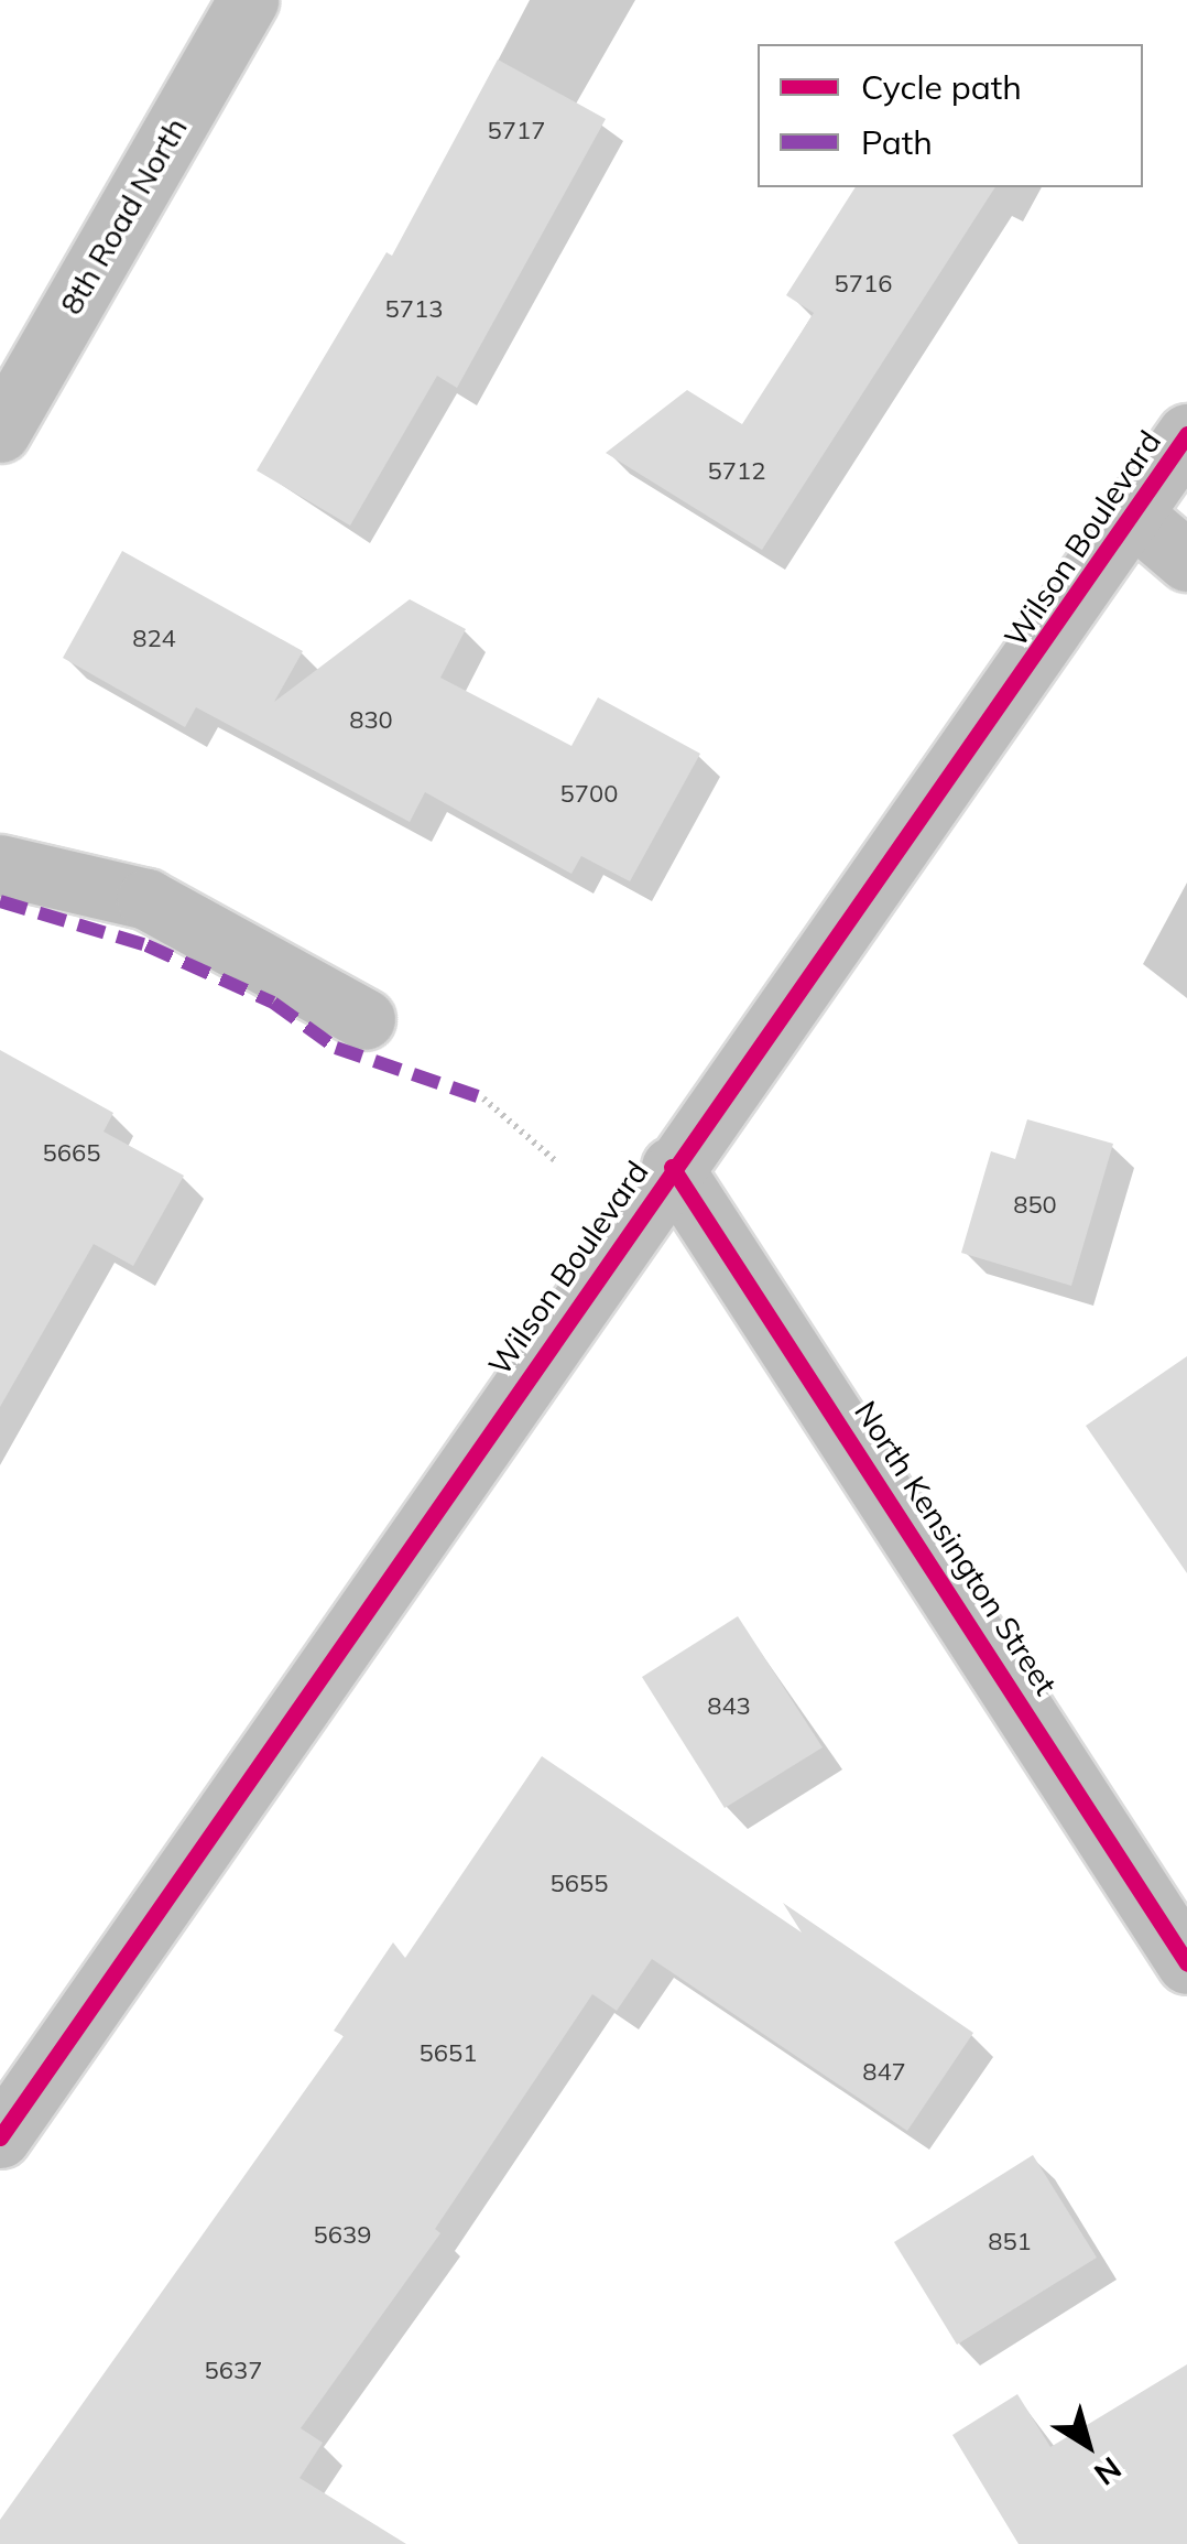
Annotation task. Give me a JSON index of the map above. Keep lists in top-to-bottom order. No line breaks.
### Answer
{"streets":{"main road":["8th Road North","Wilson Boulevard","North Kensington Street"]},"crossings":[["Wilson Boulevard","North Kensington Street"]],"house_numbers":["5717","5716","5713","5712","824","830","5700","5665","850","843","5655","5651","847","5639","851","5637"],"legend":["Cycle path","Path"],"north":"bottom right"}
